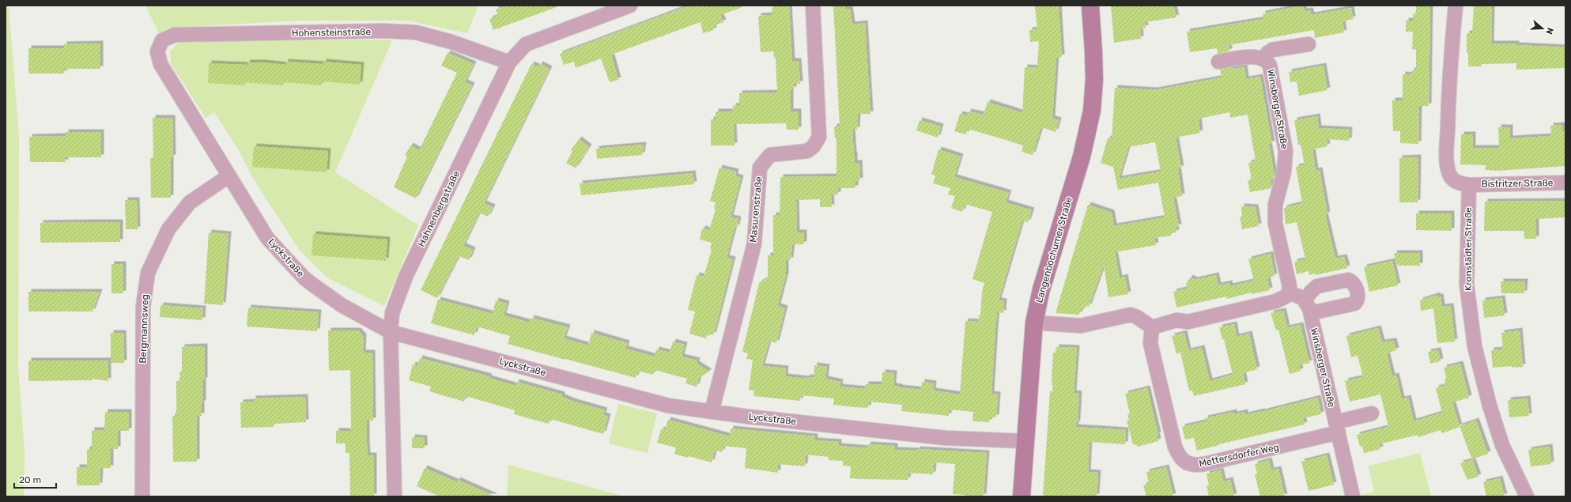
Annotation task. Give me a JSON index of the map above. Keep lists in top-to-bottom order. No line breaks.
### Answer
{"streets":{"street":["Hohensteinstraße","Winsberger Straße","Bistritzer Straße","Hahnenbergstraße","Masurenstraße","Kronstädter Straße","Langenbochumer Straße","Lyckstraße","Bergmannsweg","Mettersdorfer Weg"]},"crossings":[["Hohensteinstraße","Hahnenbergstraße"],["Hohensteinstraße","Lyckstraße"],["Winsberger Straße","Mettersdorfer Weg"],["Bistritzer Straße","Kronstädter Straße"],["Hahnenbergstraße","Lyckstraße"],["Masurenstraße","Lyckstraße"],["Langenbochumer Straße","Lyckstraße"],["Lyckstraße","Bergmannsweg"]],"scale_bar":"20 m","north":"right"}
